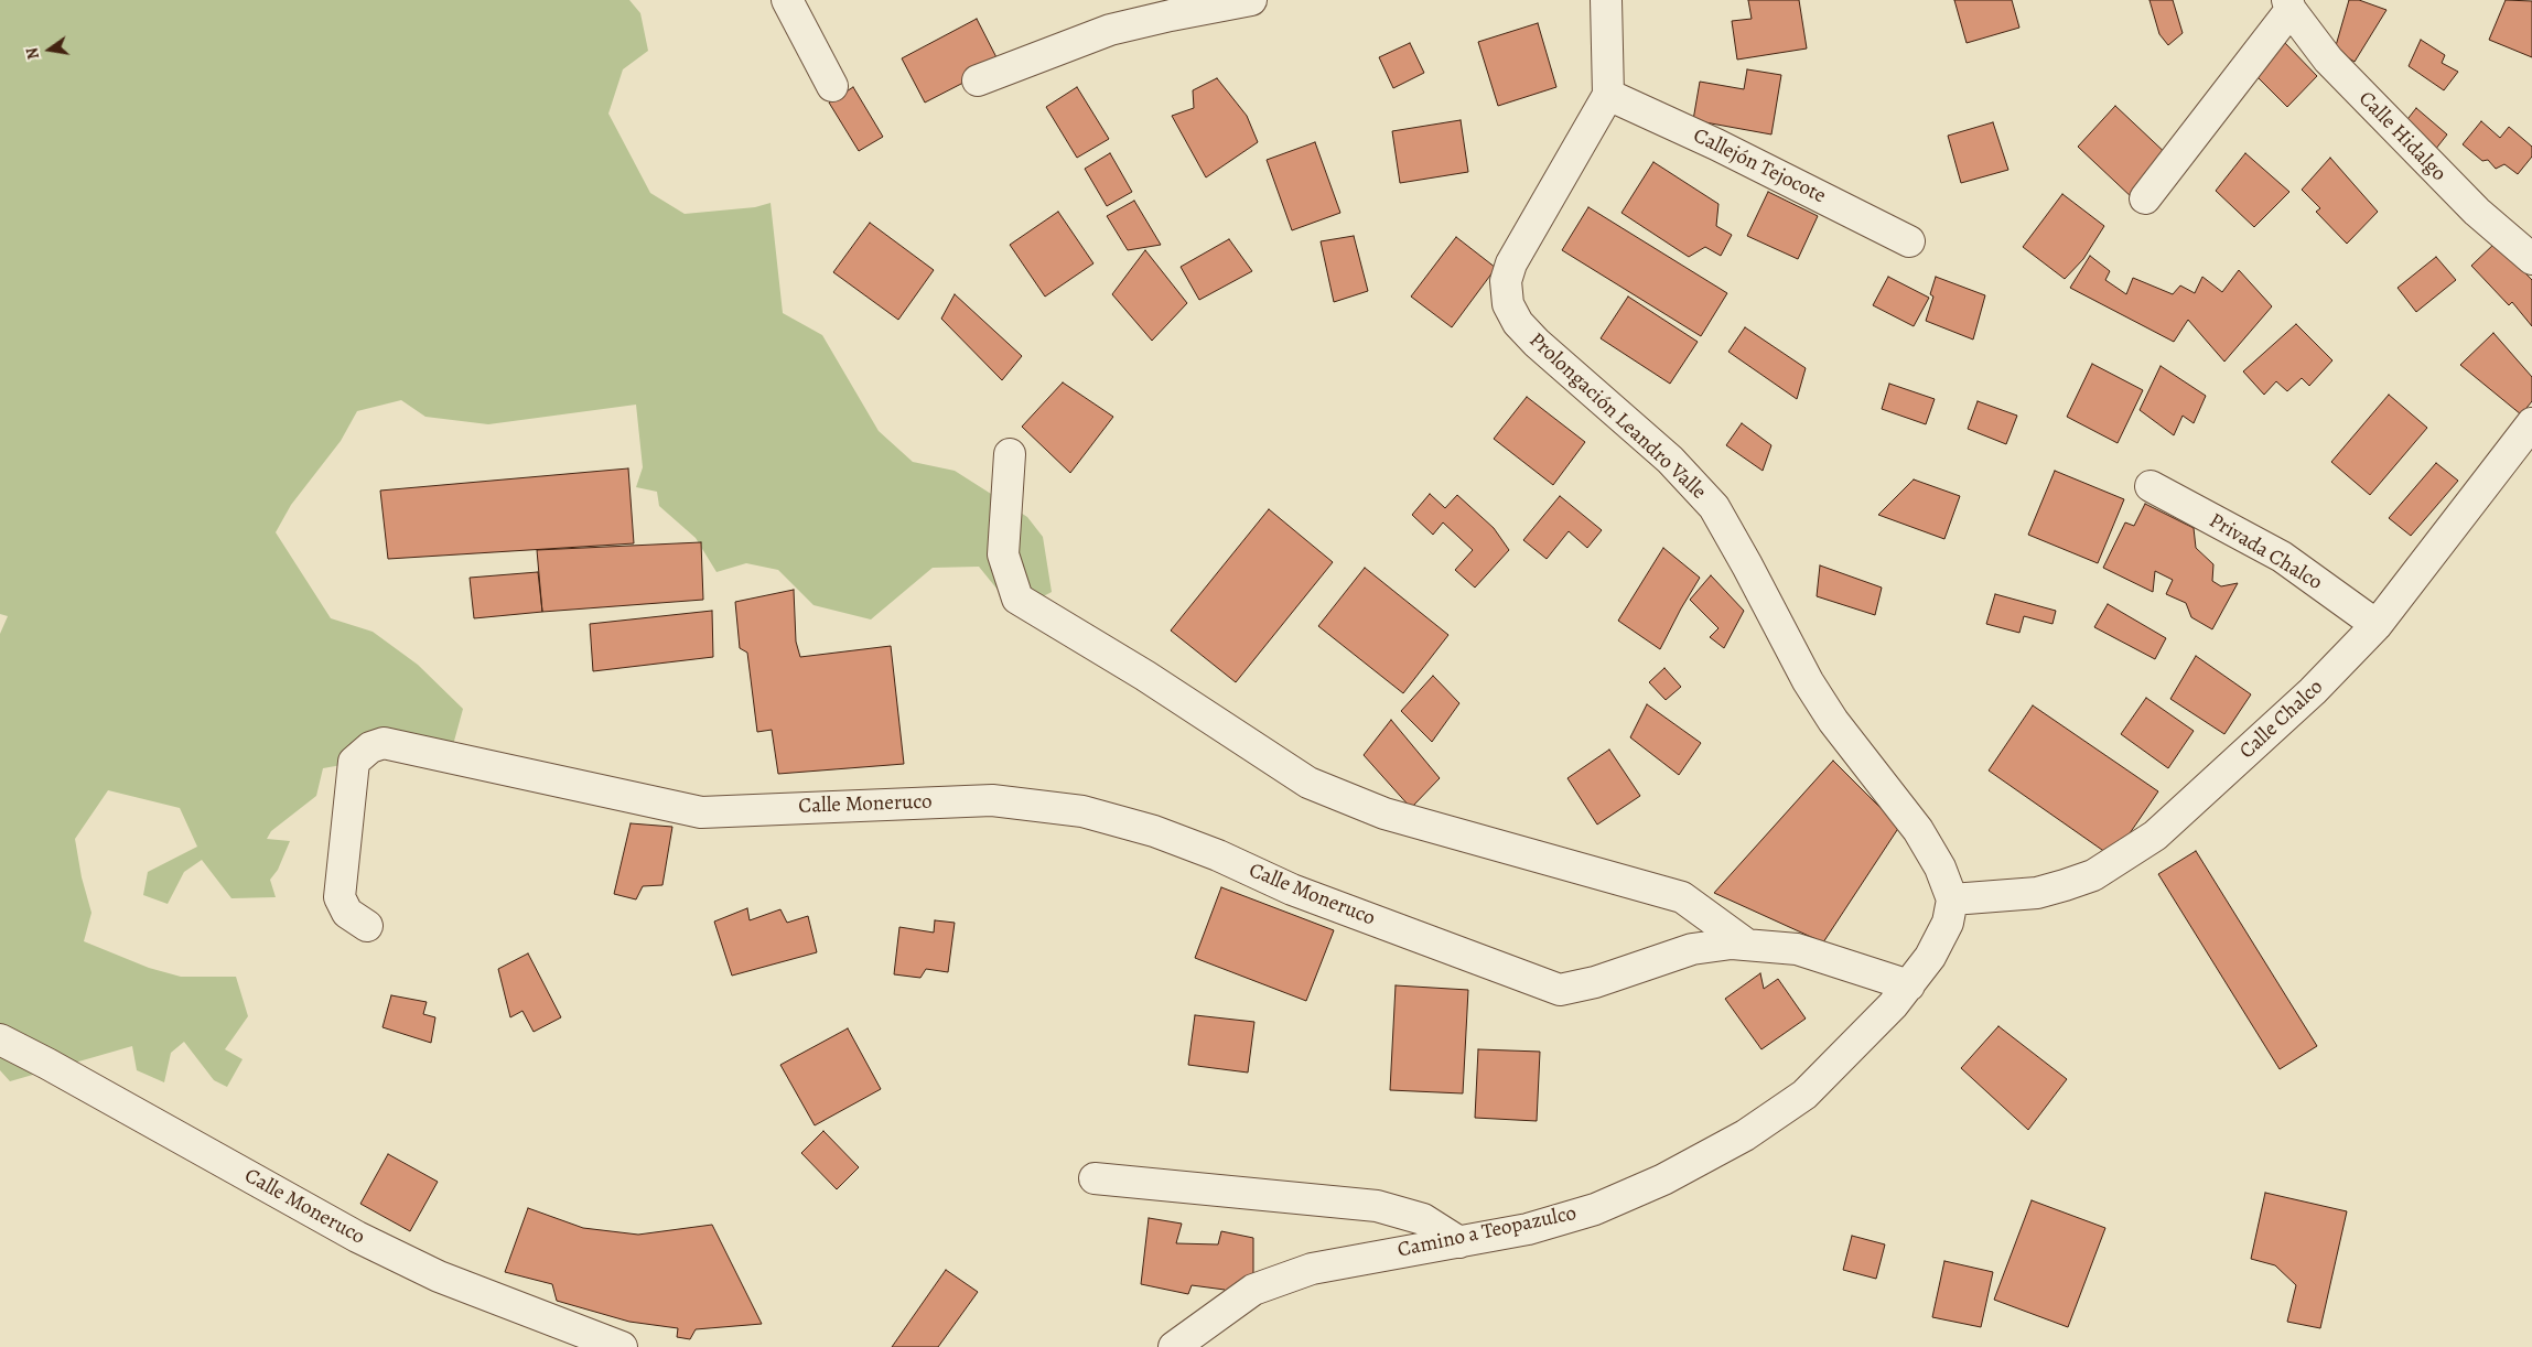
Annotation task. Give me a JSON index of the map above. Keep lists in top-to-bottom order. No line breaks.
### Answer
{"streets":{"street":["Calle Hidalgo","Callejón Tejocote","Prolongación Leandro Valle","Privada Chalco","Calle Chalco","Calle Moneruco","Camino a Teopazulco"]},"crossings":[["Callejón Tejocote","Prolongación Leandro Valle"],["Prolongación Leandro Valle","Calle Chalco"],["Prolongación Leandro Valle","Camino a Teopazulco"],["Privada Chalco","Calle Chalco"],["Calle Chalco","Camino a Teopazulco"],["Calle Moneruco","Camino a Teopazulco"]],"north":"left"}
